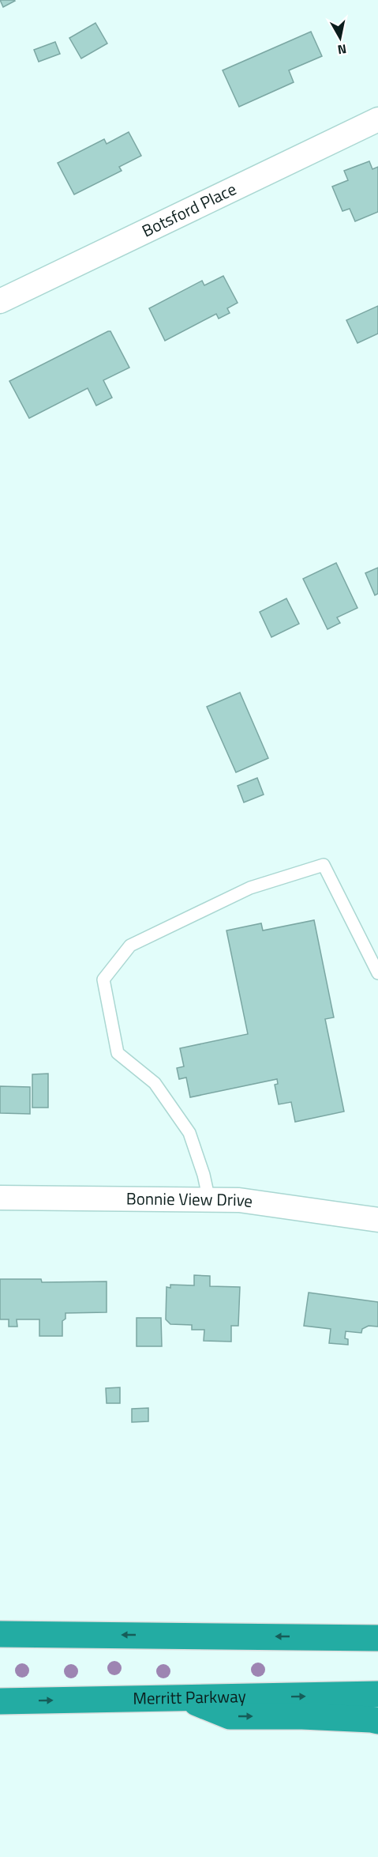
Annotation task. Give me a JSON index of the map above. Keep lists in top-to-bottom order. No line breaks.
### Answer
{"streets":{"highway":["Merritt Parkway"],"street":["Botsford Place","Bonnie View Drive"]},"north":"bottom"}
